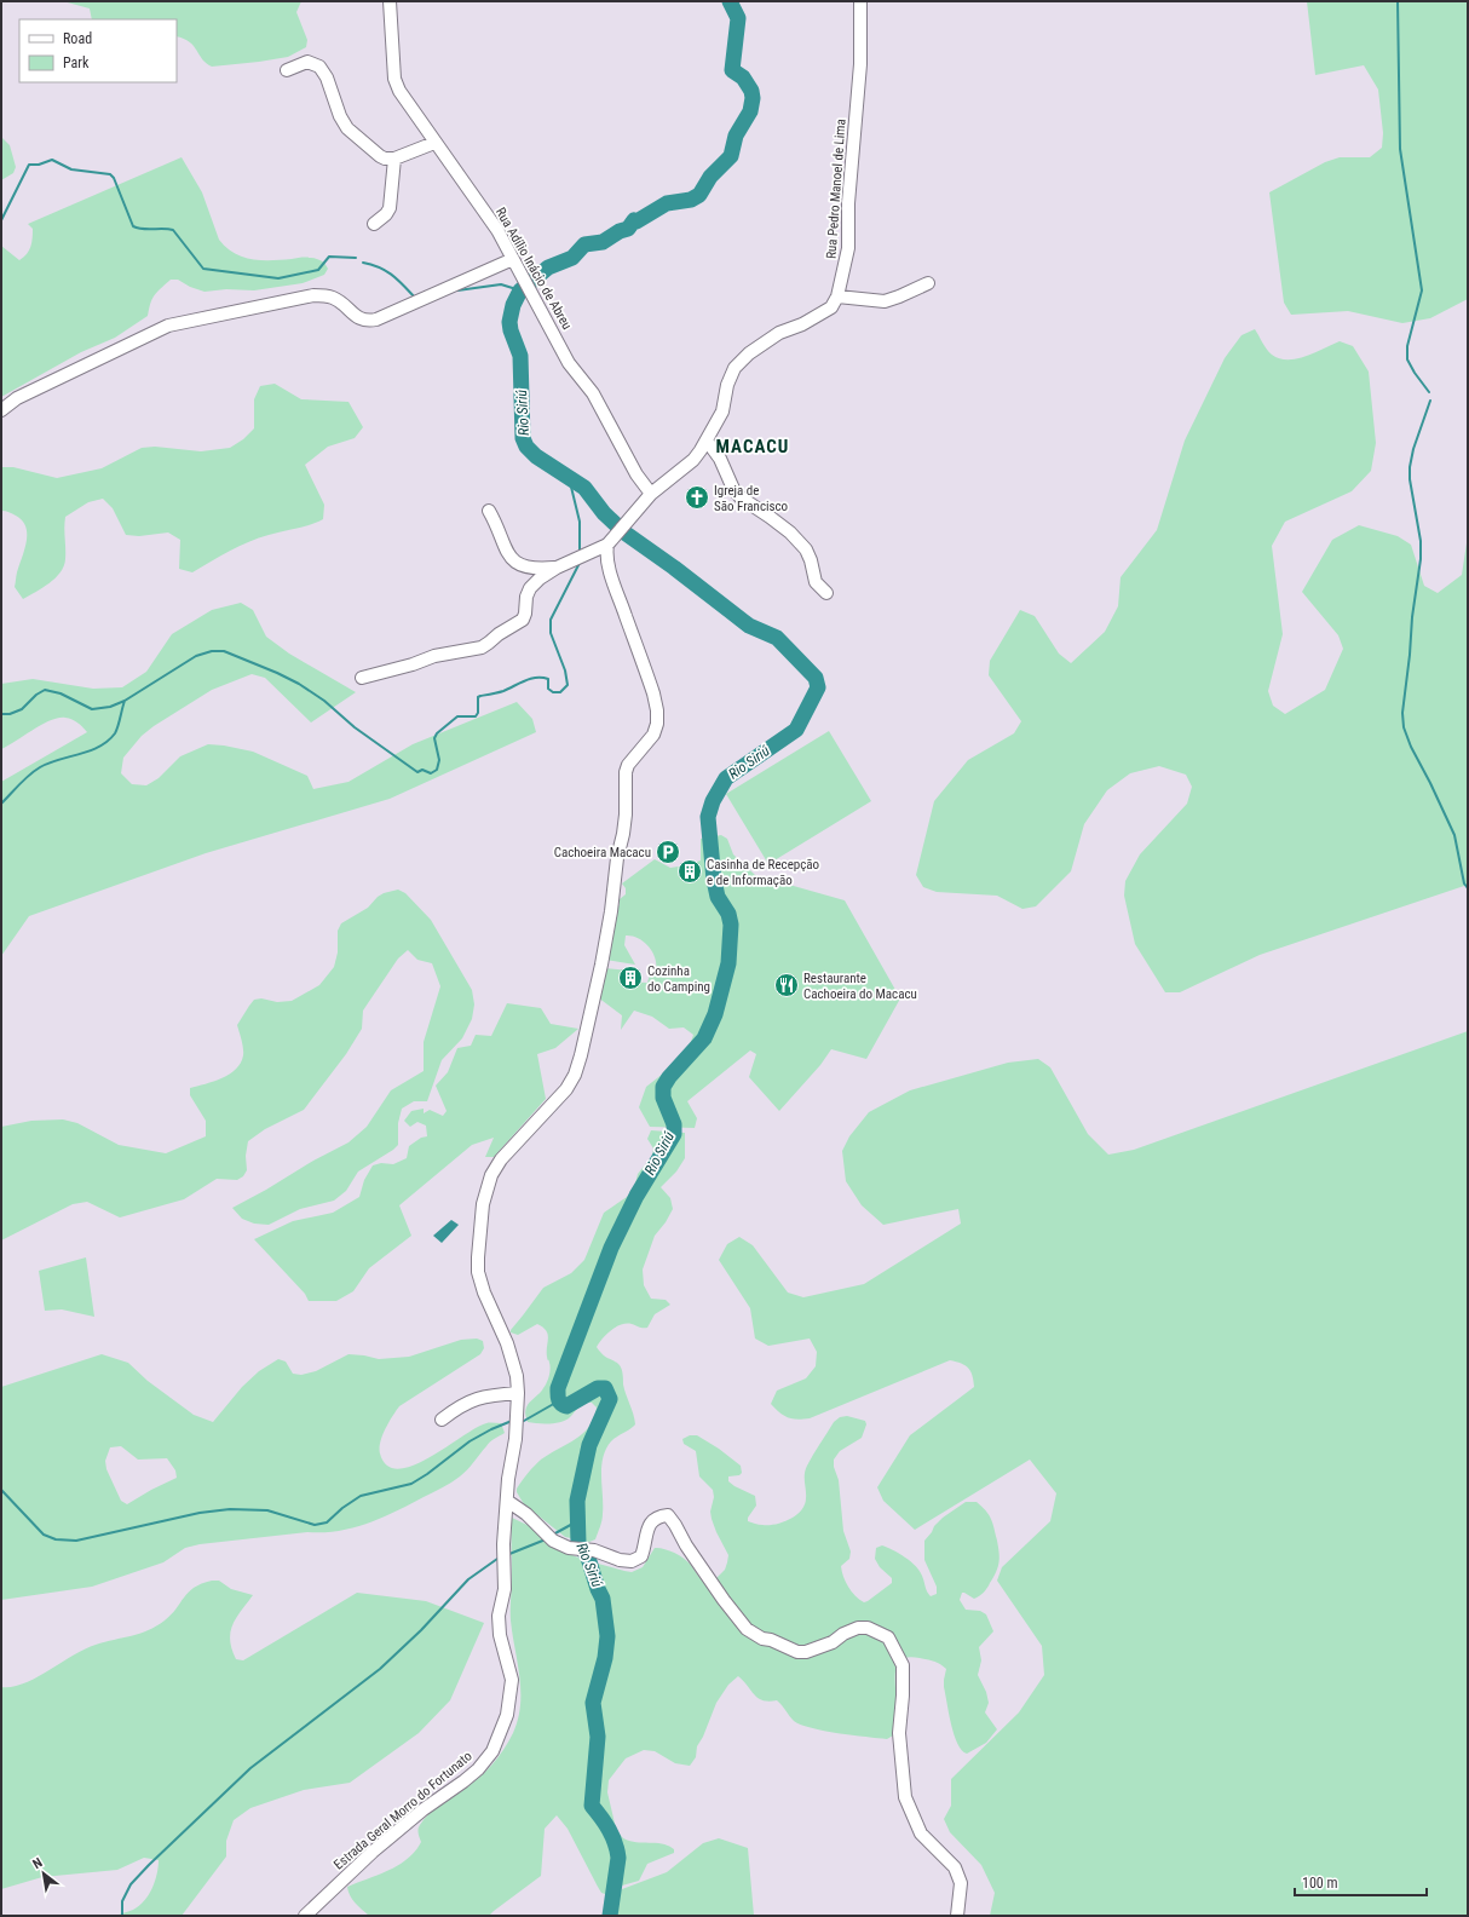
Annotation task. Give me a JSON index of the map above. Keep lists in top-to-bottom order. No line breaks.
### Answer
{"streets":{"street":["Rua Pedro Manoel de Lima","Rua Adílio Inácio de Abreu","Estrada Geral Morro do Fortunato"]},"districts":["MACACU"],"water":["Rio Siriú"],"places":{"church":["Igreja de São Francisco"],"parking":["Cachoeira Macacu"],"building":["Casinha de Recepção e de Informação","Cozinha do Camping"],"restaurant":["Restaurante Cachoeira do Macacu"]},"legend":["Road","Park"],"scale_bar":"100 m","north":"top left"}
